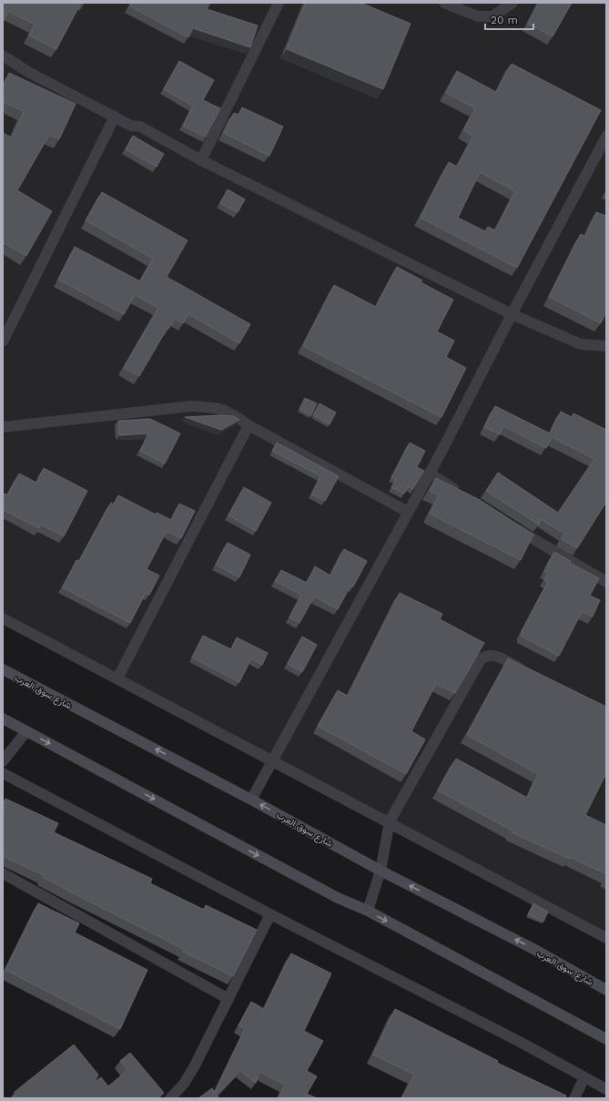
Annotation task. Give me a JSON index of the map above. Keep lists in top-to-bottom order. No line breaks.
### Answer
{"streets":{"main road":["شارع سوق العرب"]},"scale_bar":"20 m"}
